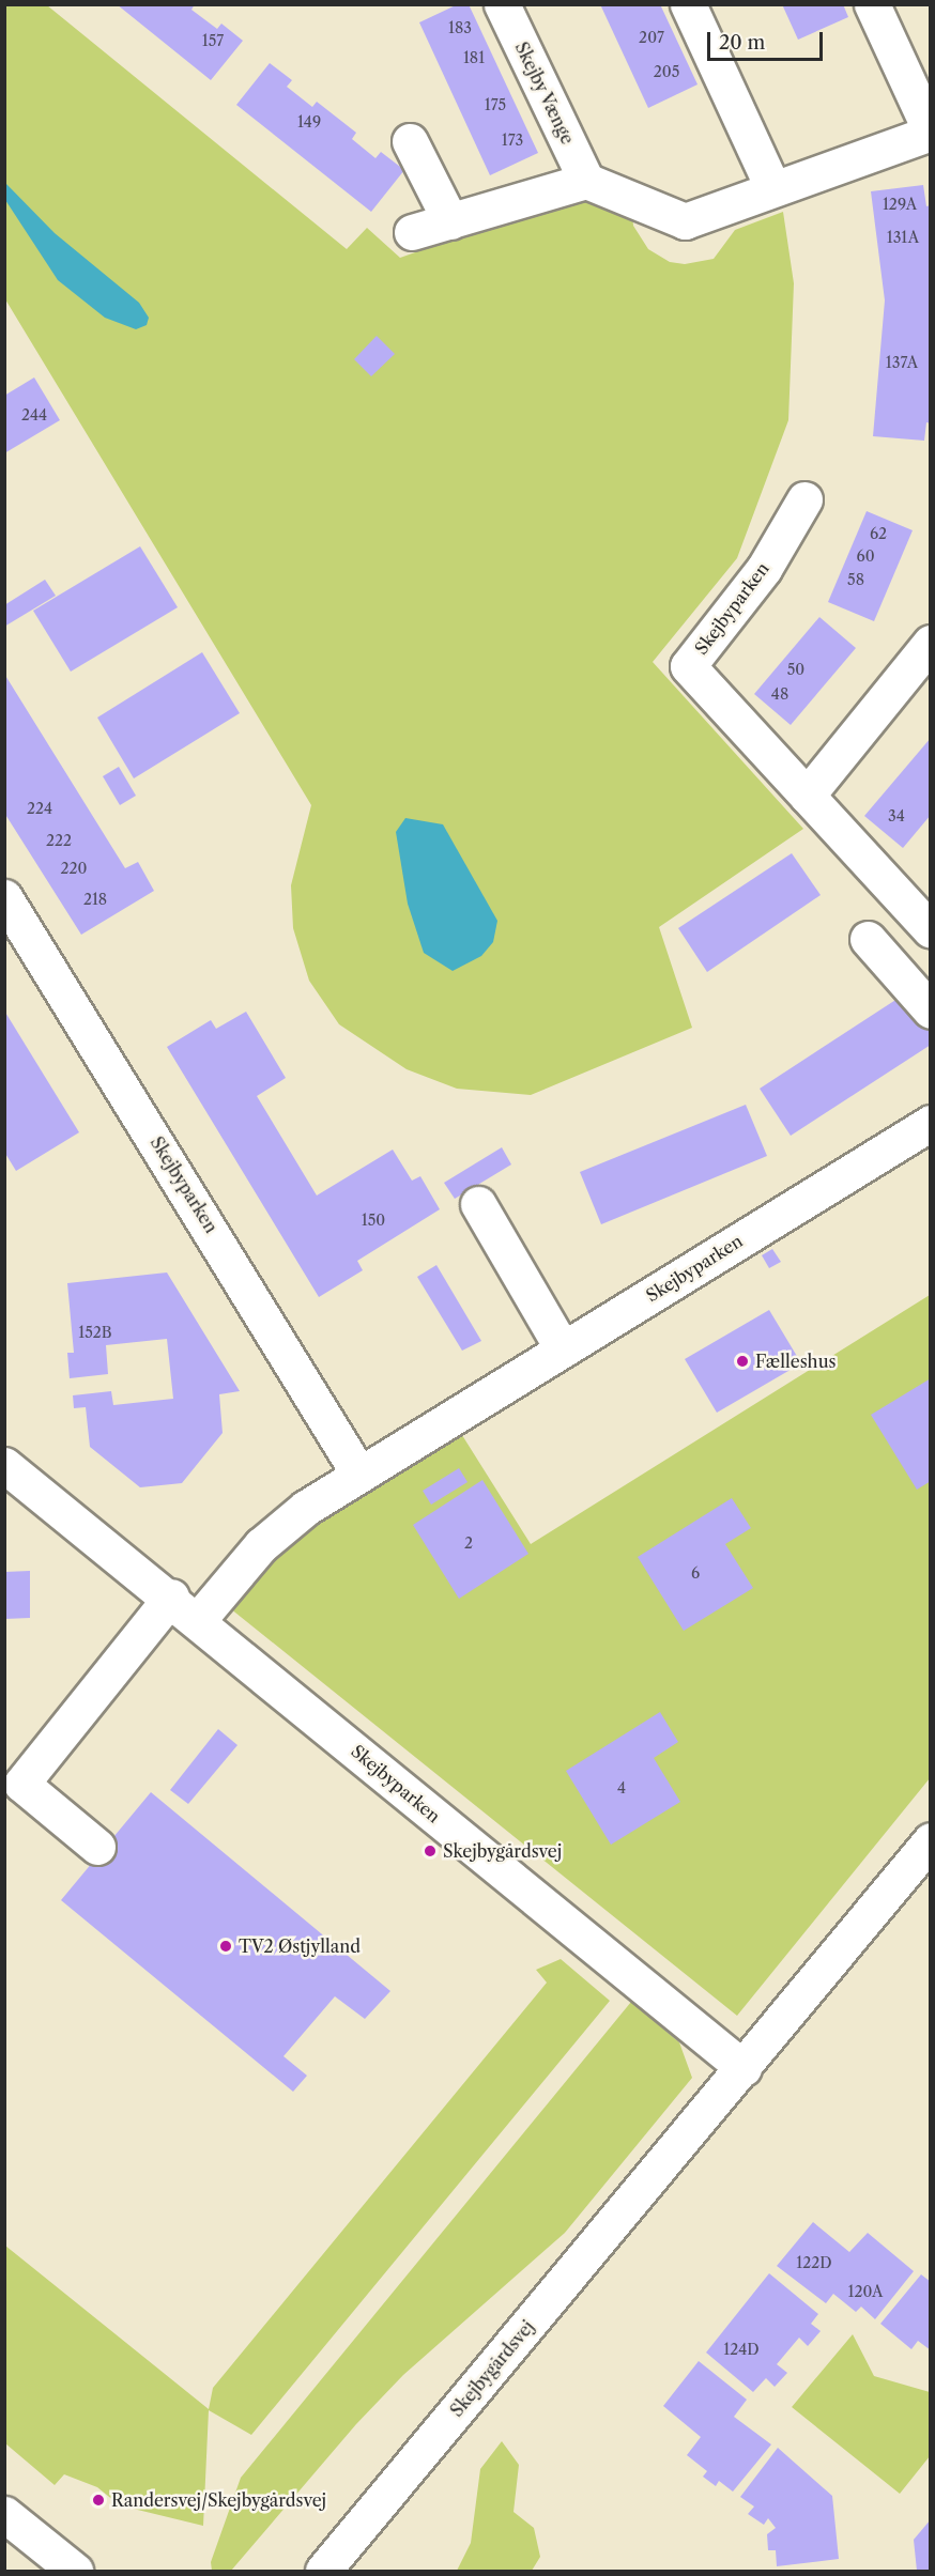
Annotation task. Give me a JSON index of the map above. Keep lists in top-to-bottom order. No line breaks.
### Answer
{"streets":{"street":["Skejby Vænge","Skejbyparken","Skejbygårdsvej"]},"crossings":[["Skejbyparken","Skejbygårdsvej"]],"places":["Fælleshus","Skejbygårdsvej","TV2 Østjylland","Randersvej/Skejbygårdsvej"],"house_numbers":["183","207","157","181","205","175","149","173","129A","131A","137A","244","62","60","58","50","48","224","34","222","220","218","150","152B","2","6","4","122D","120A","124D"],"scale_bar":"20 m"}
